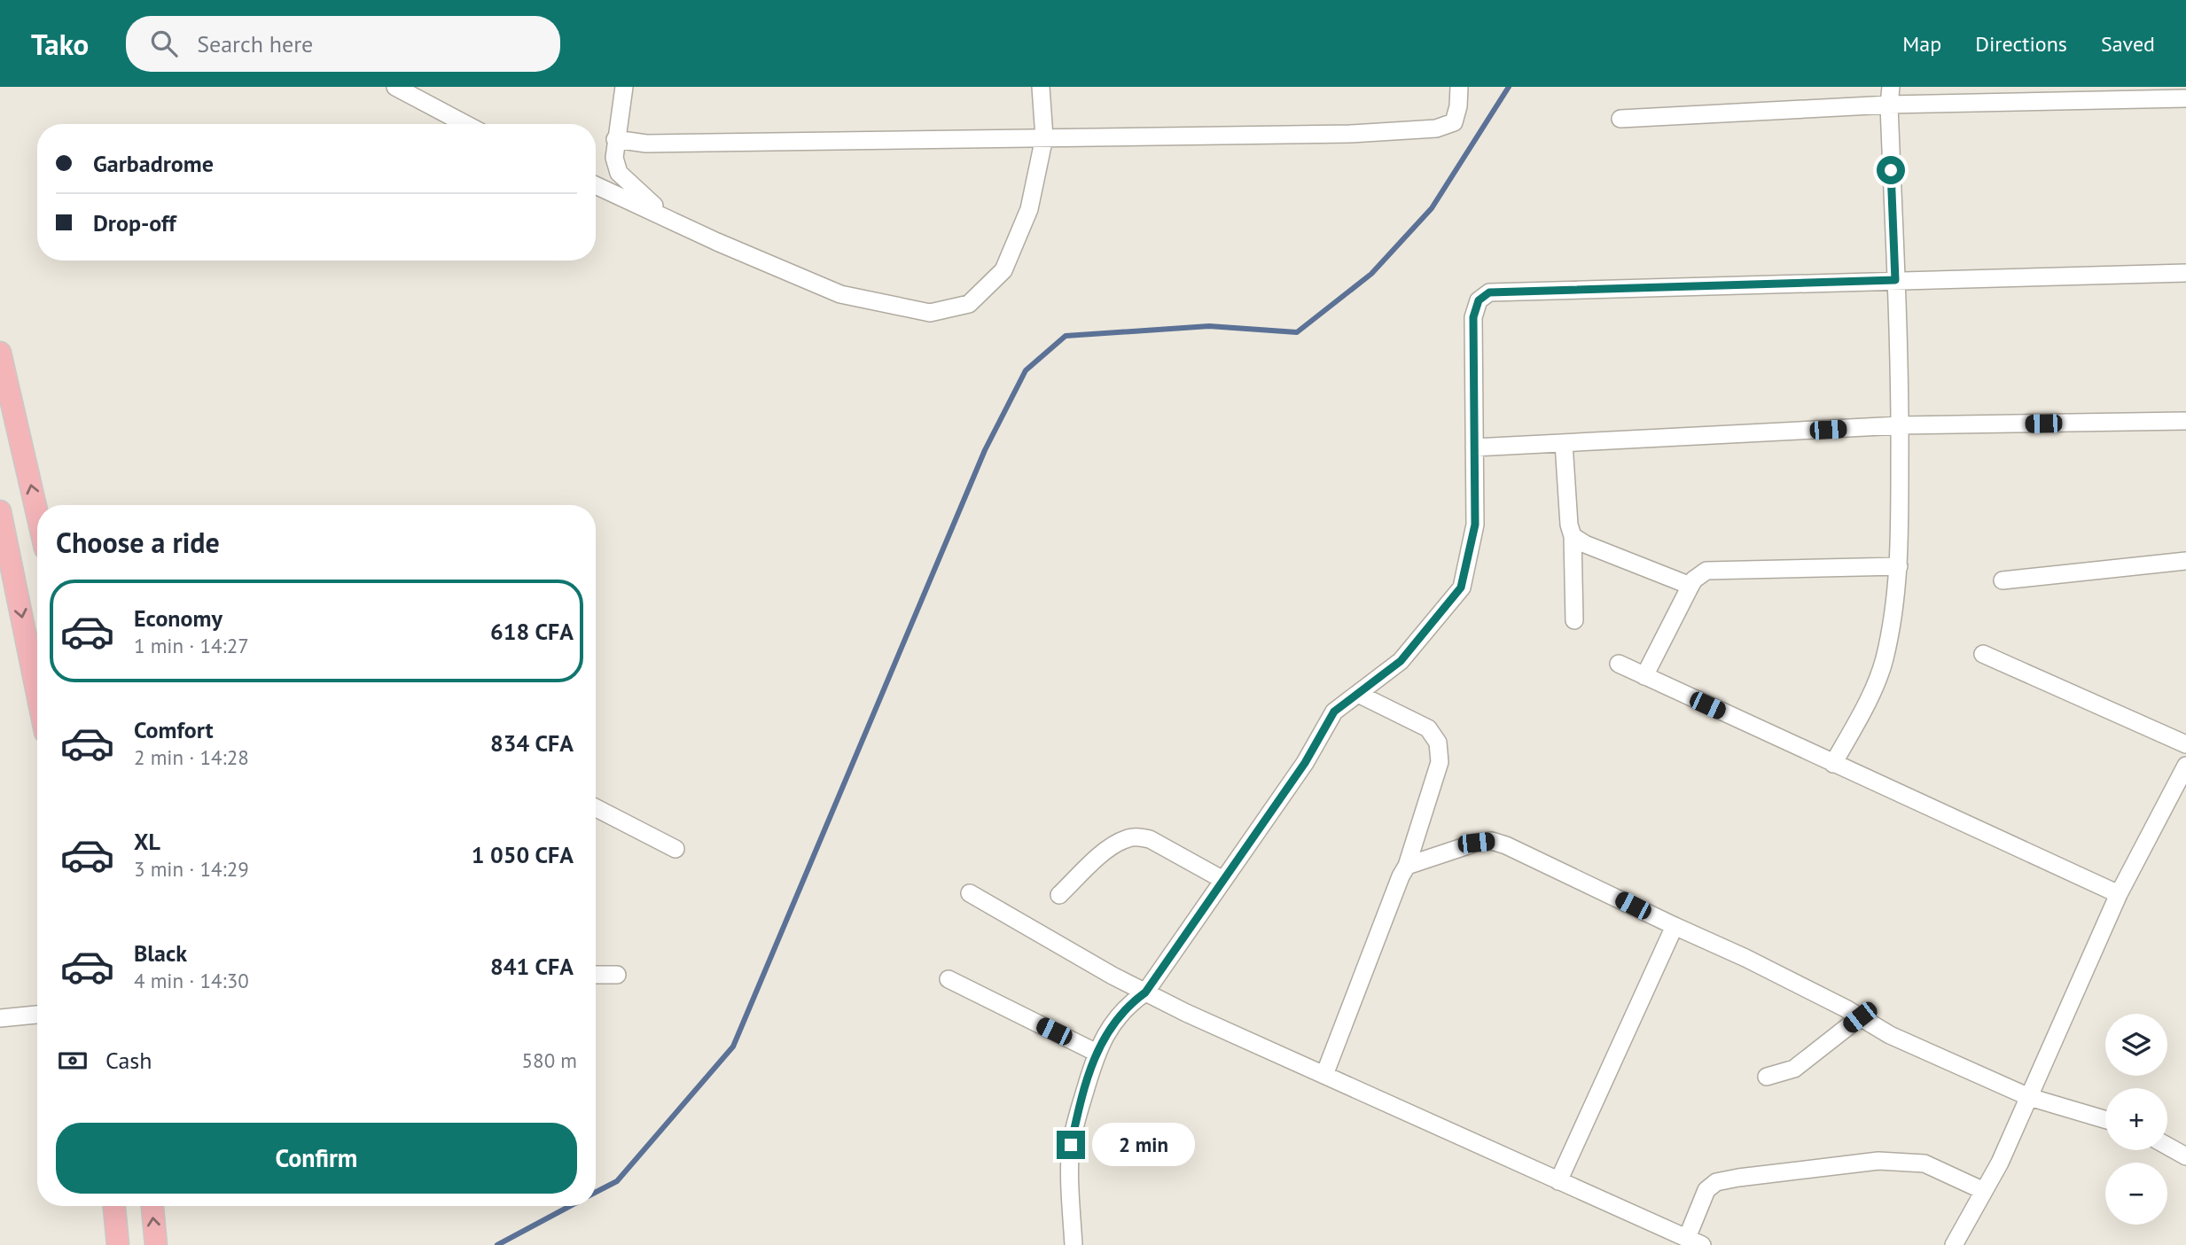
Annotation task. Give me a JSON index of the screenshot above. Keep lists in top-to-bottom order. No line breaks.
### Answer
{"page":{"header":"Tako","search":"Search here","nav":["Map","Directions","Saved"],"banner":["Garbadrome","Drop-off"],"heading":"Choose a ride","list":[{"name":"Economy","note":"1 min · 14:27","value":"618 CFA"},{"name":"Comfort","note":"2 min · 14:28","value":"834 CFA"},{"name":"XL","note":"3 min · 14:29","value":"1 050 CFA"},{"name":"Black","note":"4 min · 14:30","value":"841 CFA"}],"map_buttons":["+","−"],"pay":["Cash","580 m"],"buttons":"Confirm","bubble":"2 min"}}
